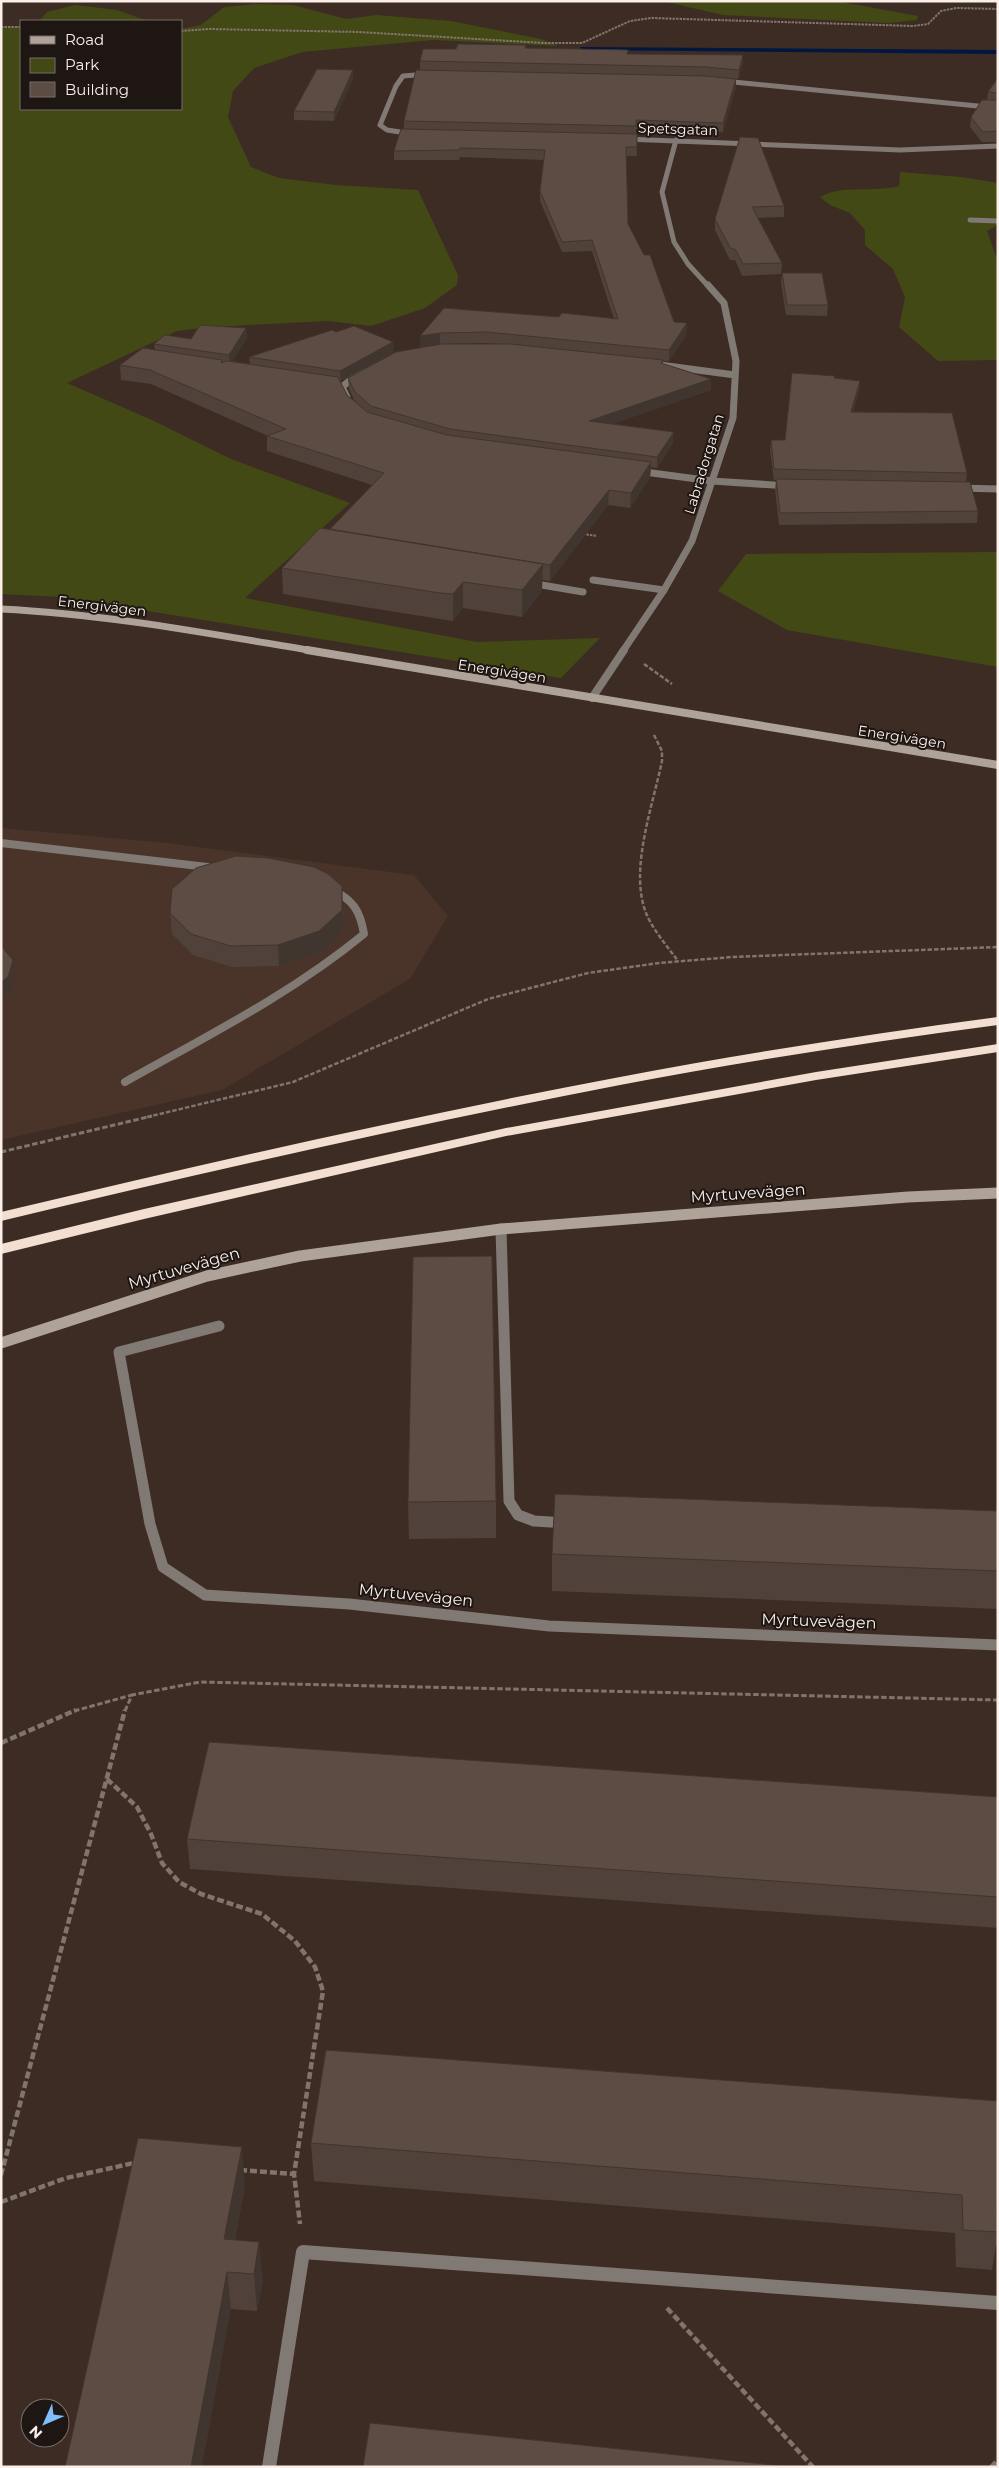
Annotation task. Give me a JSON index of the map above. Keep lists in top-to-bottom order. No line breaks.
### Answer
{"streets":{"street":["Spetsgatan","Labradorgatan","Energivägen","Myrtuvevägen"]},"crossings":[["Spetsgatan","Labradorgatan"],["Labradorgatan","Energivägen"]],"legend":["Road","Park","Building"],"north":"bottom left"}
